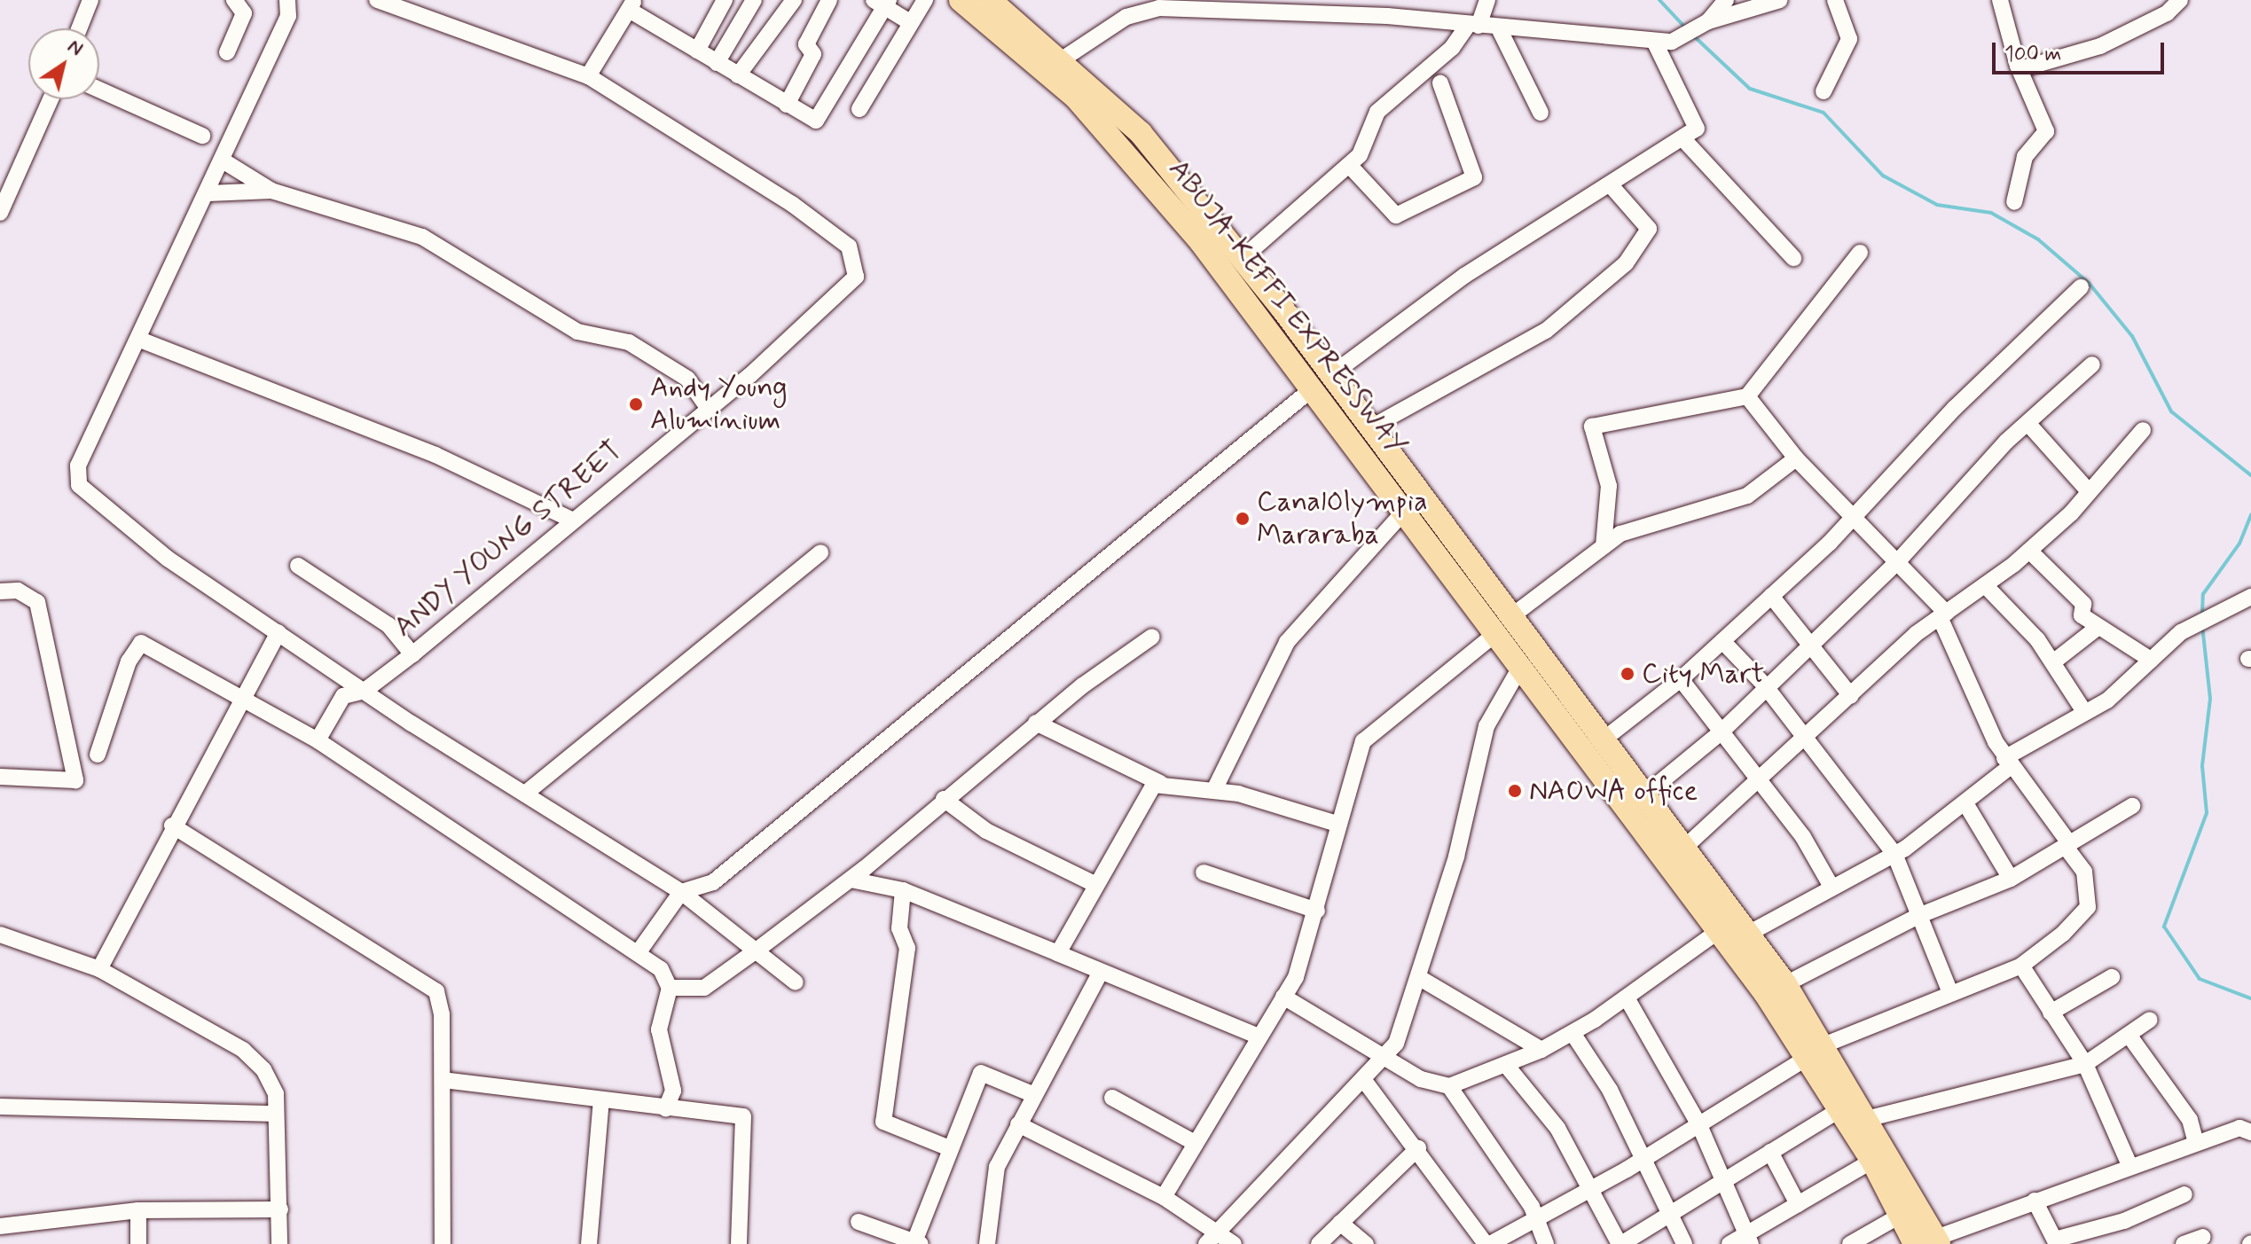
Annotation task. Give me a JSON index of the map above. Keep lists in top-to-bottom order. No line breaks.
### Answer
{"streets":{"highway":["ABUJA-KEFFI EXPRESSWAY"],"street":["ANDY YOUNG STREET"]},"places":["Andy Young Aluminium","CanalOlympia Mararaba","City Mart","NAOWA office"],"scale_bar":"100 m","north":"top right"}
